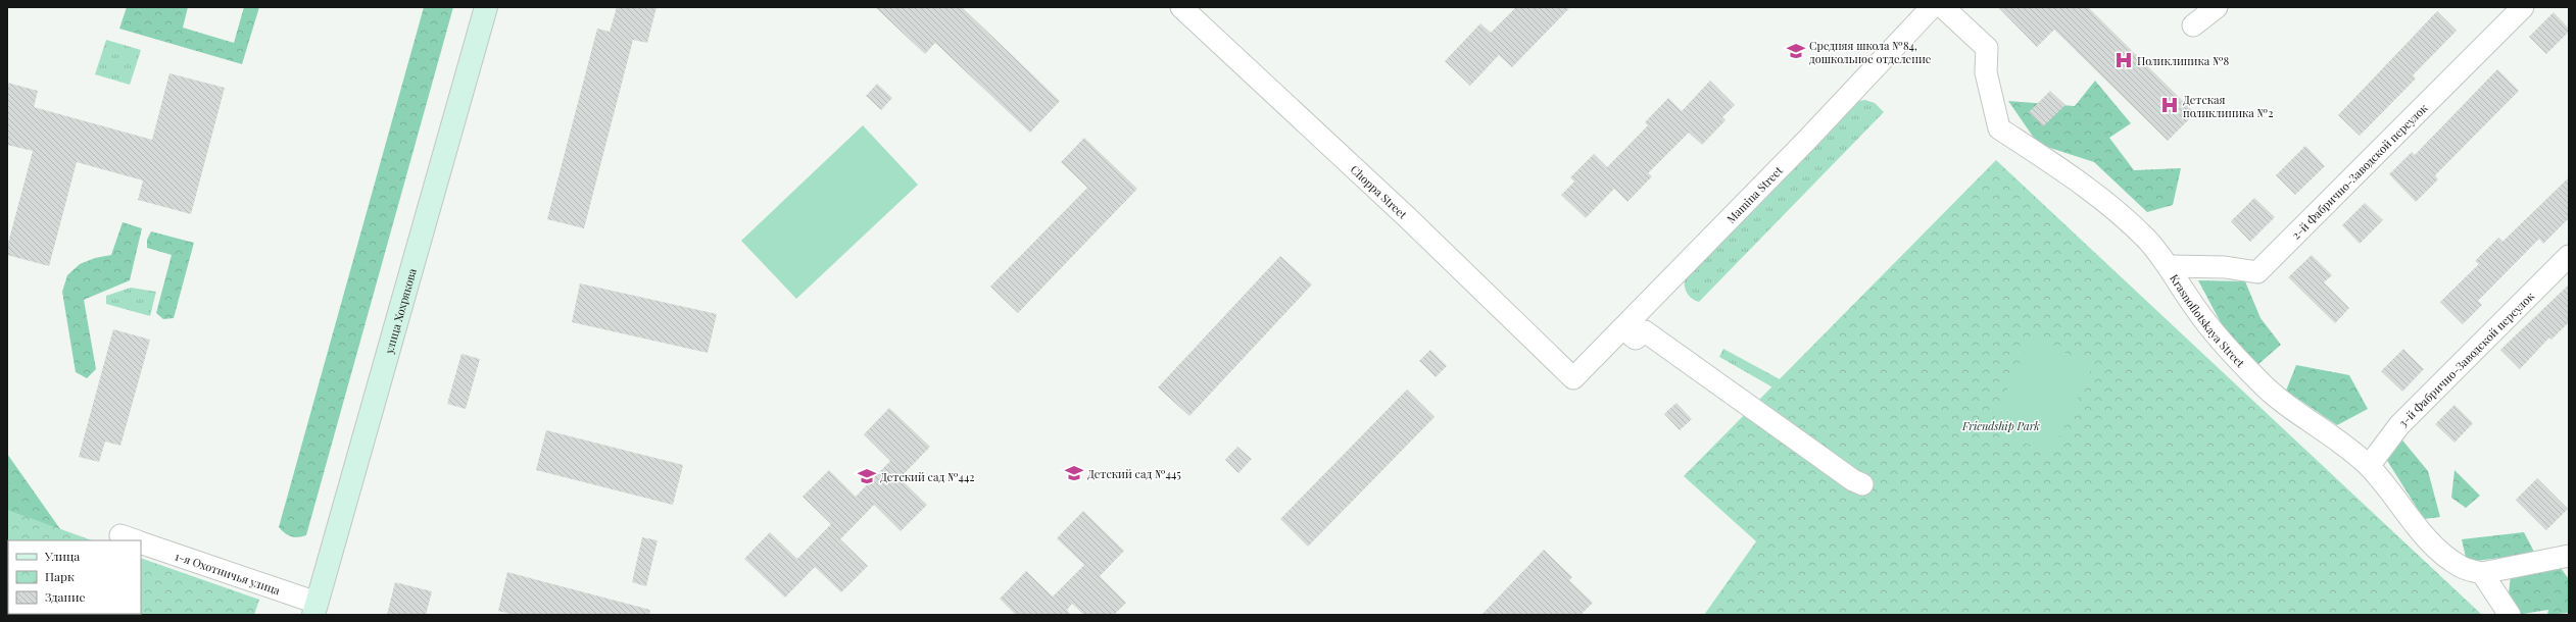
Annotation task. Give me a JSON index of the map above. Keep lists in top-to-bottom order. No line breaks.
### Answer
{"streets":{"main road":["улица Хохрякова"],"street":["2-й Фабрично-Заводской переулок","Choppa Street","Mamina Street","Krasnoflotskaya Street","3-й Фабрично-Заводской переулок","1-я Охотничья улица"]},"crossings":[["2-й Фабрично-Заводской переулок","Krasnoflotskaya Street"],["Choppa Street","Mamina Street"],["улица Хохрякова","1-я Охотничья улица"],["Krasnoflotskaya Street","3-й Фабрично-Заводской переулок"]],"parks":["Friendship Park"],"places":{"school or university":["Средняя школа №84, дошкольное отделение","Детский сад №445","Детский сад №442"],"hospital":["Поликлиника №8","Детская поликлиника №2"]},"legend":["Улица","Парк","Здание"]}
